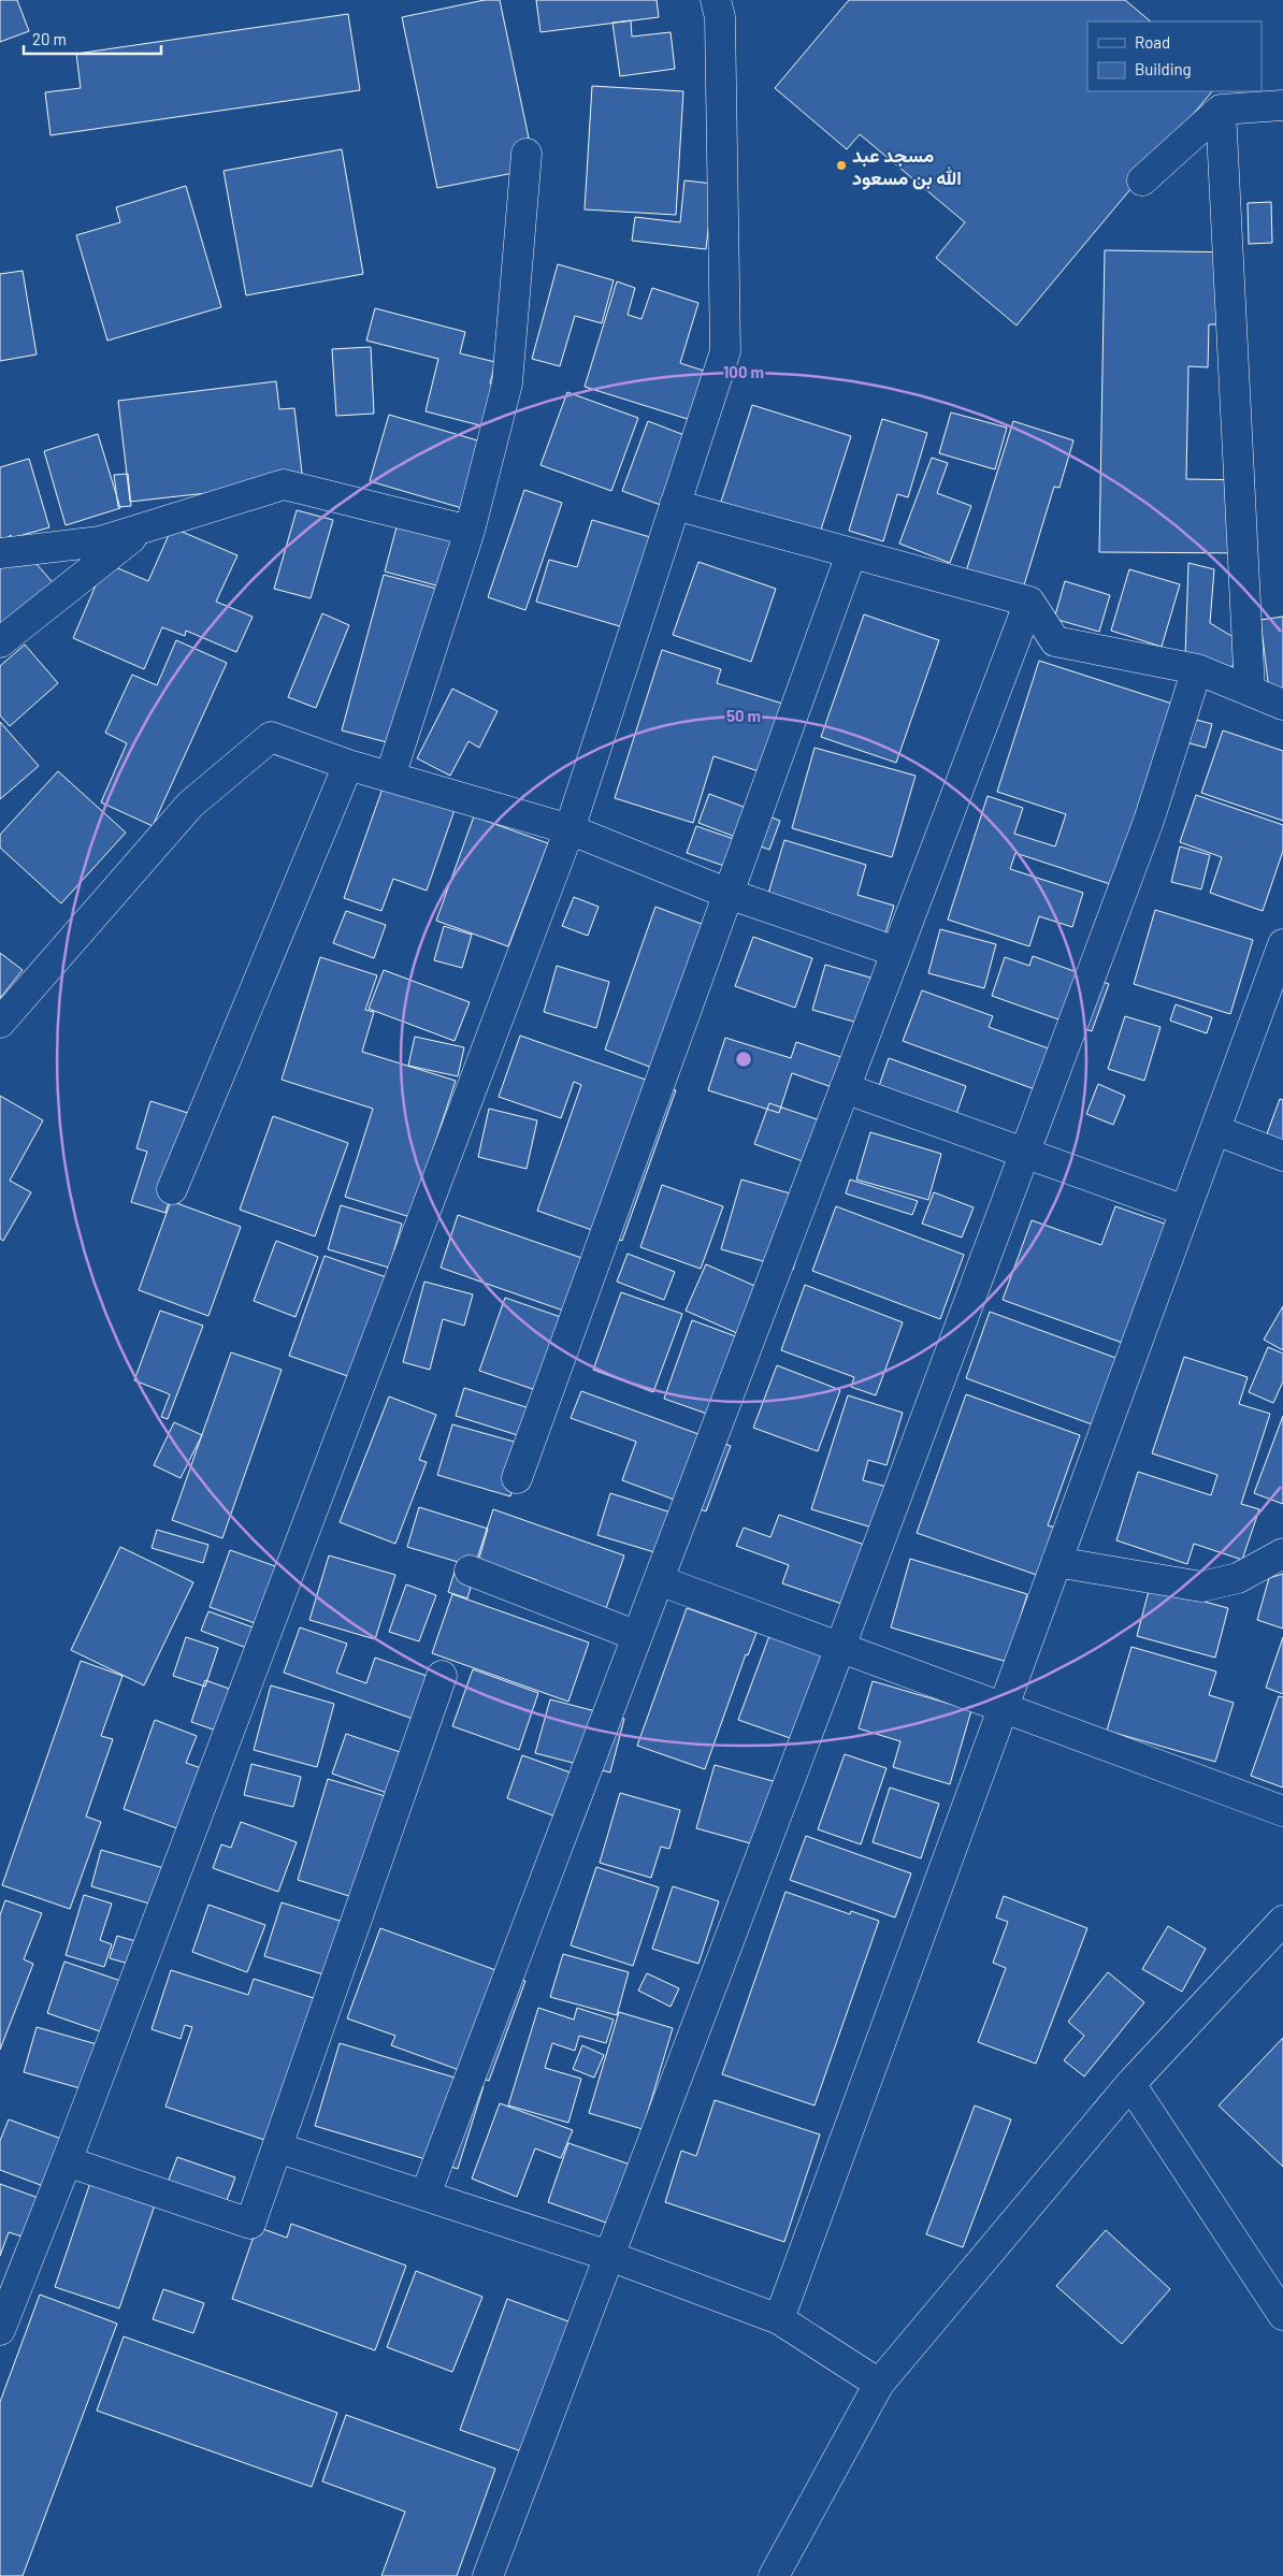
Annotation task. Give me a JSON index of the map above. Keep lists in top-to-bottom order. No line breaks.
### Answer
{"places":["مسجد عبد الله بن مسعود"],"legend":["Road","Building"],"scale_bar":"20 m","rings":["100 m","50 m"]}
